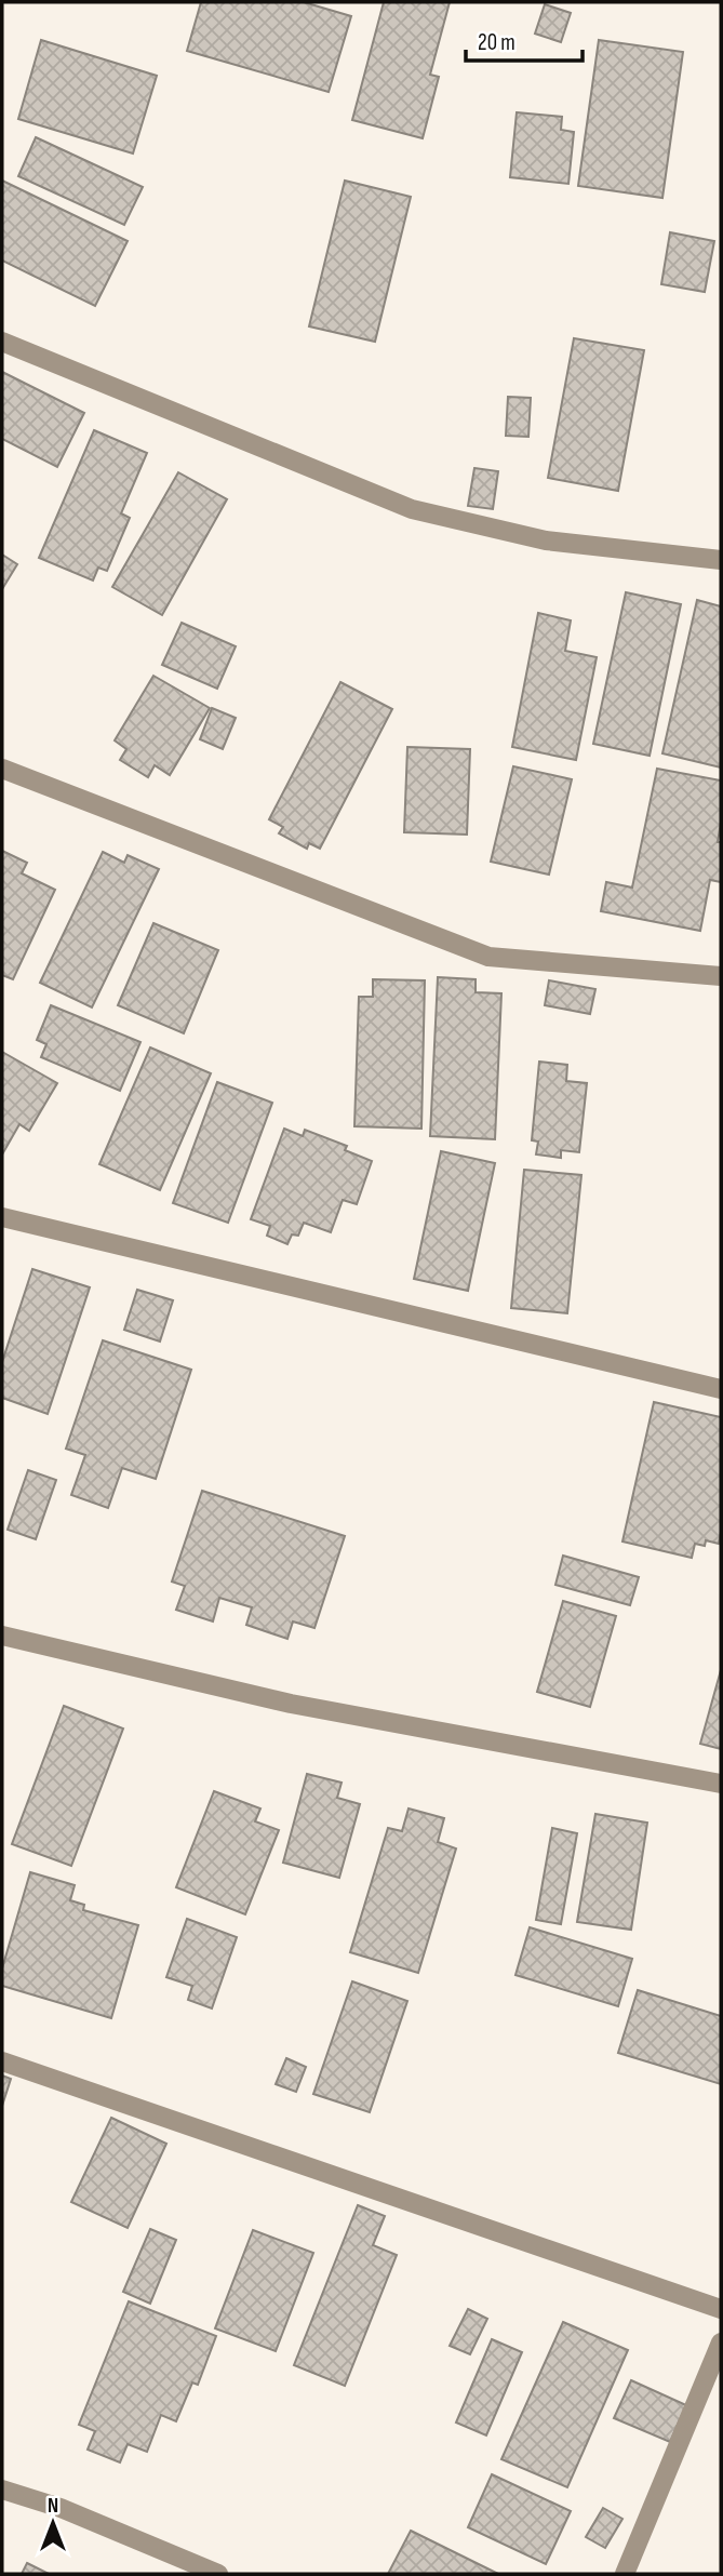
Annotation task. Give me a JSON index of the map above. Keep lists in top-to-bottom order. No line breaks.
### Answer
{"scale_bar":"20 m","north":"top"}
